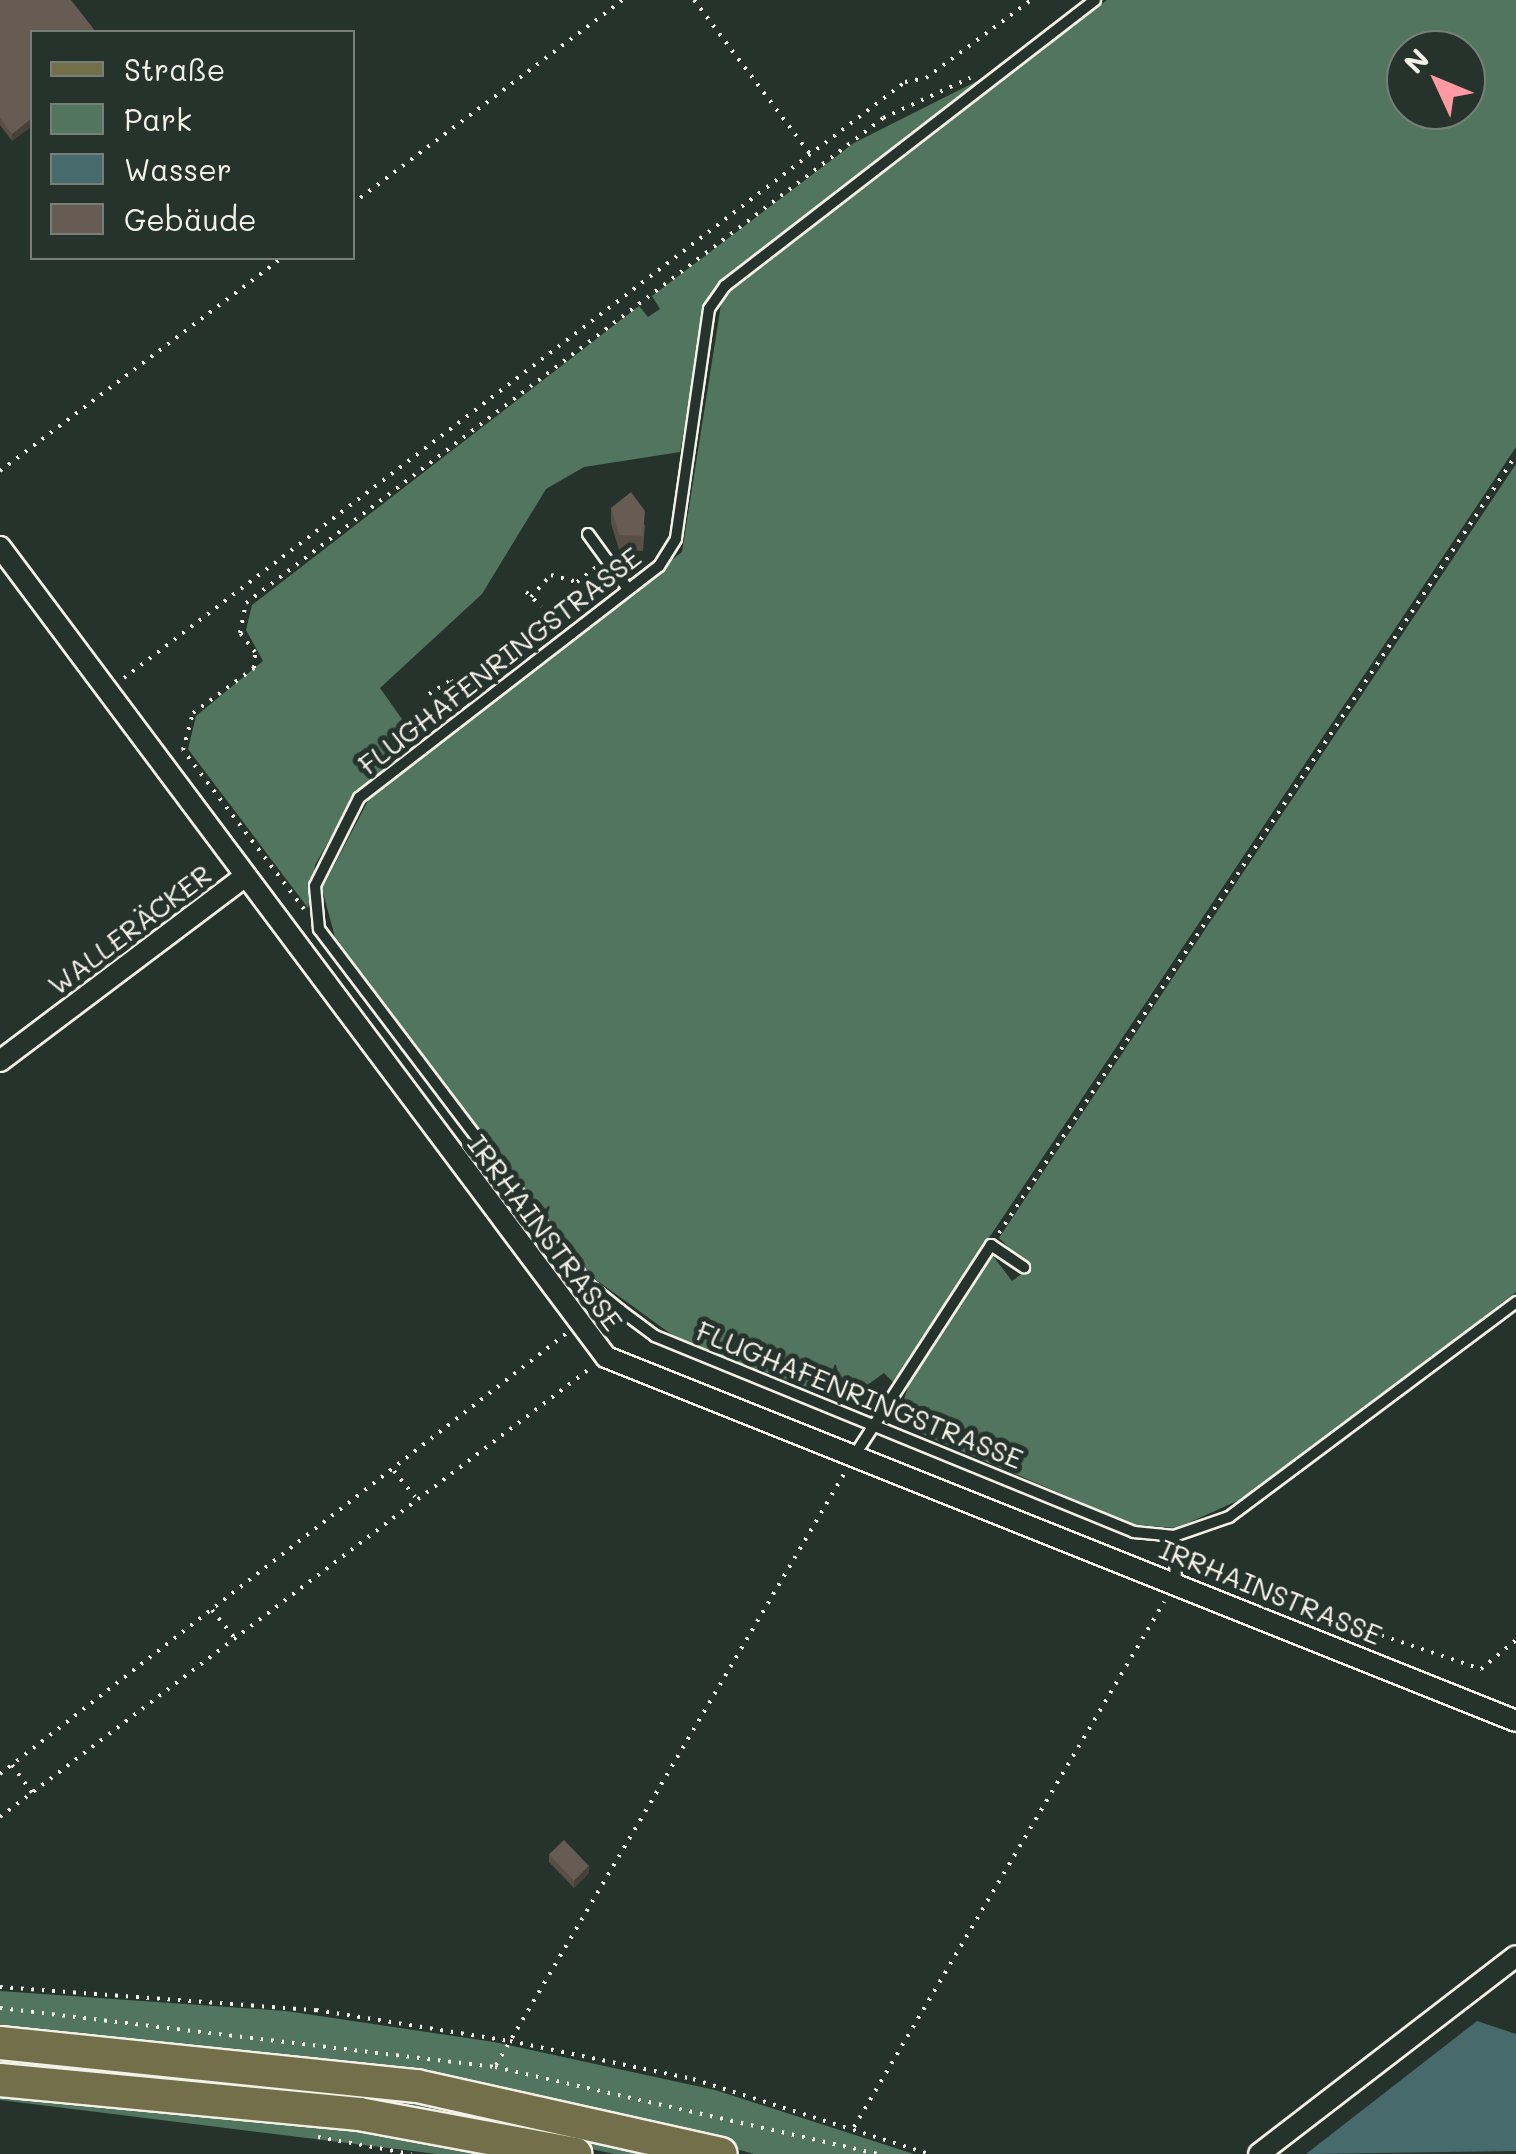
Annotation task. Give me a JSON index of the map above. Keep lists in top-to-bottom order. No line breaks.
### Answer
{"streets":{"street":["WALLERÄCKER","IRRHAINSTRASSE"],"lane":["FLUGHAFENRINGSTRASSE"]},"crossings":[["WALLERÄCKER","IRRHAINSTRASSE"]],"legend":["Straße","Park","Wasser","Gebäude"],"north":"top left"}
